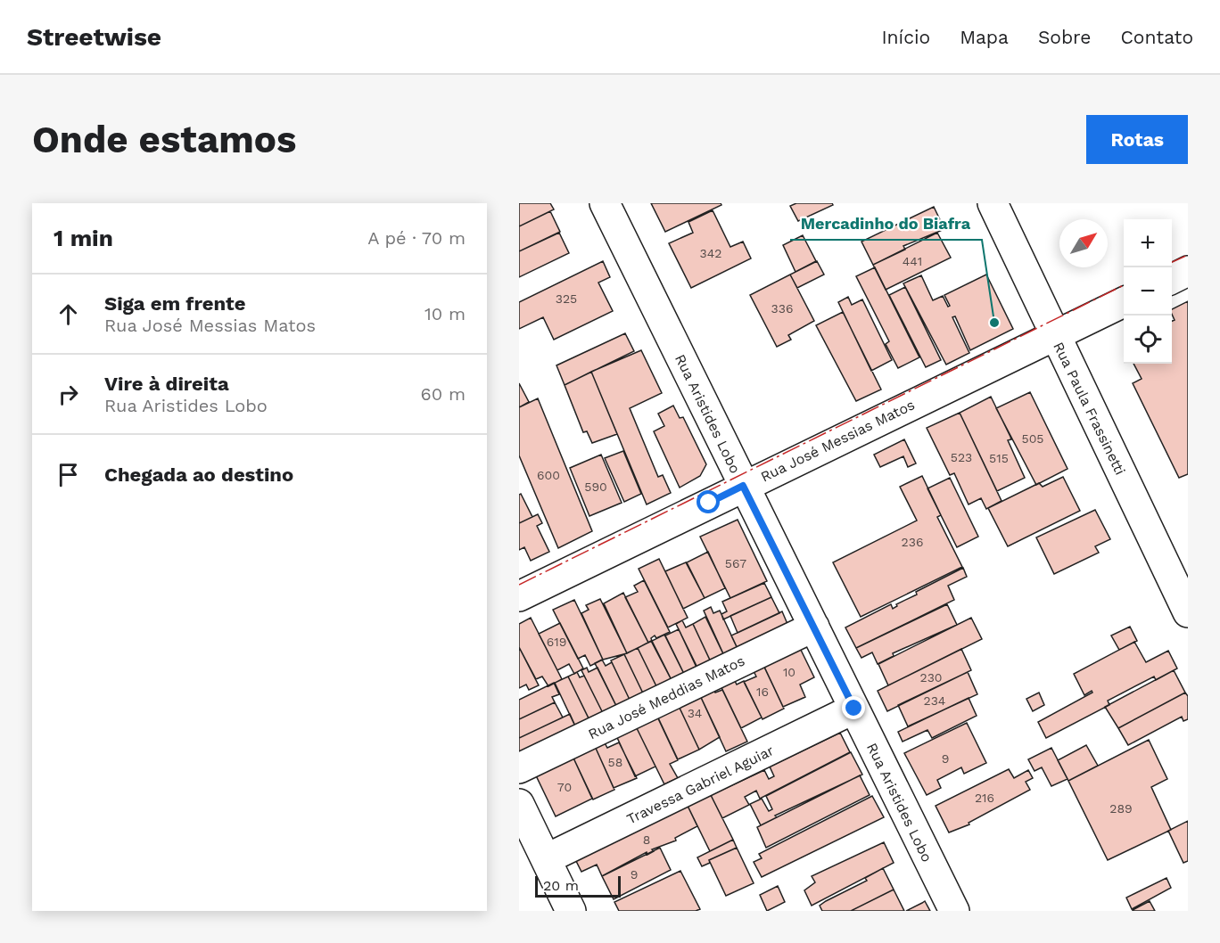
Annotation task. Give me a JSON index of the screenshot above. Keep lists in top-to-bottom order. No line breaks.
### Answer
{"streets":{"street":["Rua Paula Frassinetti","Rua Aristides Lobo","Rua José Messias Matos","Rua José Meddias Matos","Travessa Gabriel Aguiar"]},"crossings":[["Rua Paula Frassinetti","Rua José Messias Matos"],["Rua Aristides Lobo","Rua José Messias Matos"],["Rua Aristides Lobo","Rua José Meddias Matos"],["Rua Aristides Lobo","Travessa Gabriel Aguiar"]],"places":["Mercadinho do Biafra"],"house_numbers":["342","441","325","336","505","523","515","600","590","236","567","619","10","230","16","234","34","9","58","70","216","289","8","9"],"scale_bar":"20 m","north":"top right","page":{"header":"Streetwise","nav":["Início","Mapa","Sobre","Contato"],"buttons":"Rotas","title":"Onde estamos","heading":["1 min","A pé · 70 m"],"map_buttons":["+","−"],"list":[["Siga em frente","Rua José Messias Matos","10 m"],["Vire à direita","Rua Aristides Lobo","60 m"],"Chegada ao destino"],"scale":"20 m"}}
